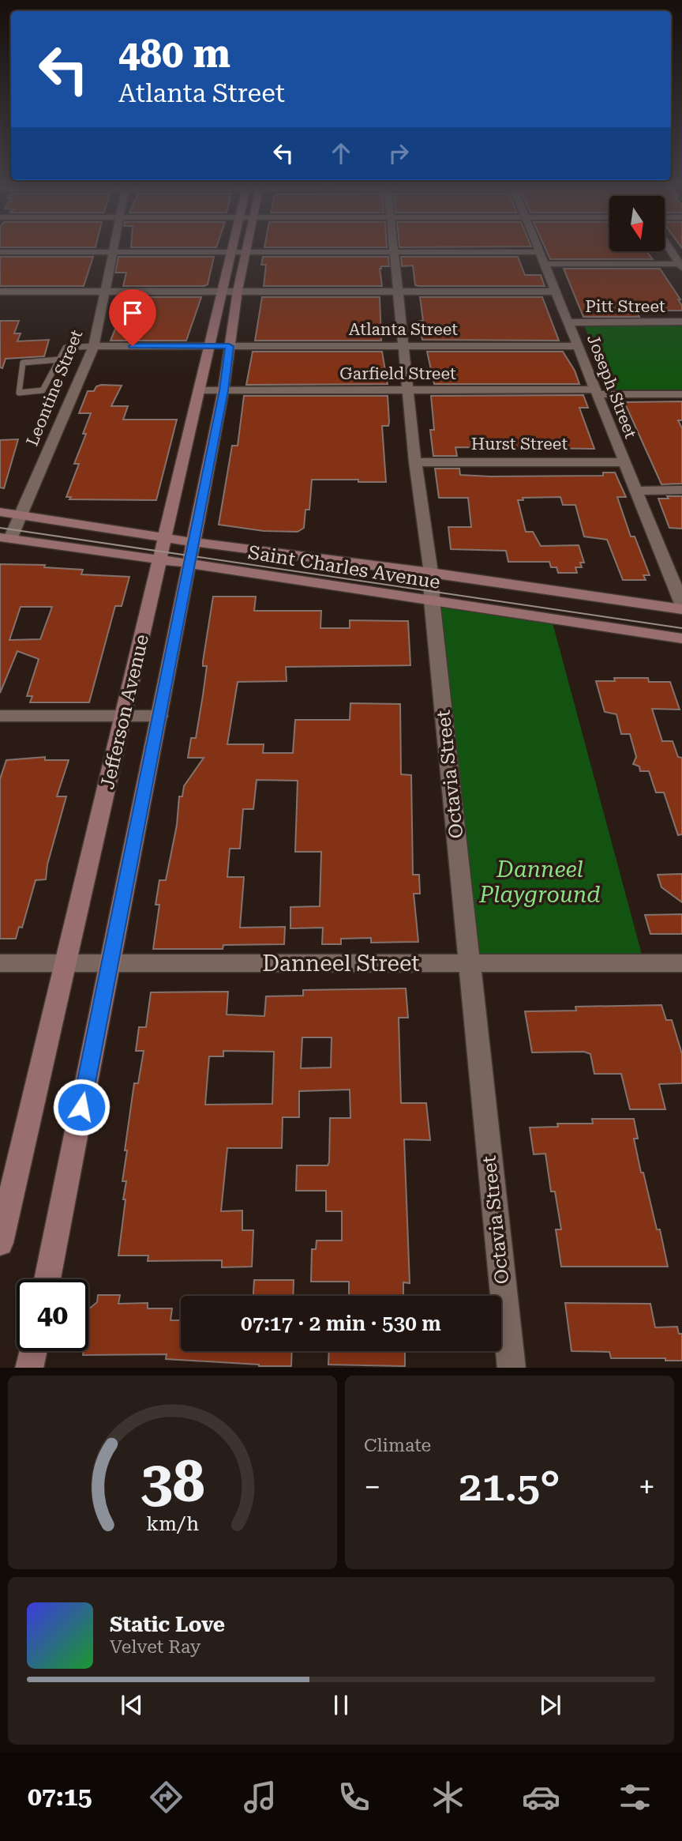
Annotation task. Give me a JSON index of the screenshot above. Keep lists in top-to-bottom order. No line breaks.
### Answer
{"streets":{"street":["Pitt Street","Atlanta Street","Garfield Street","Joseph Street","Leontine Street","Hurst Street","Saint Charles Avenue","Jefferson Avenue","Octavia Street","Danneel Street"]},"crossings":[["Pitt Street","Joseph Street"],["Pitt Street","Leontine Street"],["Pitt Street","Jefferson Avenue"],["Pitt Street","Octavia Street"],["Atlanta Street","Joseph Street"],["Atlanta Street","Jefferson Avenue"],["Atlanta Street","Octavia Street"],["Garfield Street","Joseph Street"],["Garfield Street","Jefferson Avenue"],["Garfield Street","Octavia Street"],["Joseph Street","Hurst Street"],["Leontine Street","Saint Charles Avenue"],["Hurst Street","Octavia Street"],["Saint Charles Avenue","Jefferson Avenue"],["Saint Charles Avenue","Octavia Street"],["Jefferson Avenue","Danneel Street"],["Octavia Street","Danneel Street"]],"parks":["Danneel Playground"],"north":"bottom","page":{"turn":["480 m","Atlanta Street"],"limit":"40","trip":"07:17 · 2 min · 530 m","tile":"Climate","heat":["−","21.5°","+"],"song":["Static Love","Velvet Ray"],"tabs":"07:15","gauge":["38","km/h"]}}
